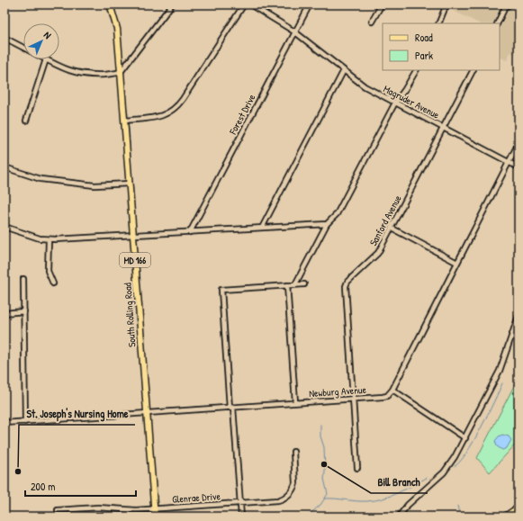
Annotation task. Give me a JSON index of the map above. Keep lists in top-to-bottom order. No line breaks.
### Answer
{"streets":{"main road":["MD 166","South Rolling Road"],"street":["Magruder Avenue","Forest Drive","Sanford Avenue","Newburg Avenue","Glenrae Drive"]},"crossings":[["Magruder Avenue","Forest Drive"],["Magruder Avenue","Sanford Avenue"],["Sanford Avenue","Newburg Avenue"],["South Rolling Road","Newburg Avenue"],["South Rolling Road","Glenrae Drive"]],"places":["Bill Branch","St. Joseph's Nursing Home"],"legend":["Road","Park"],"scale_bar":"200 m","north":"top right"}
